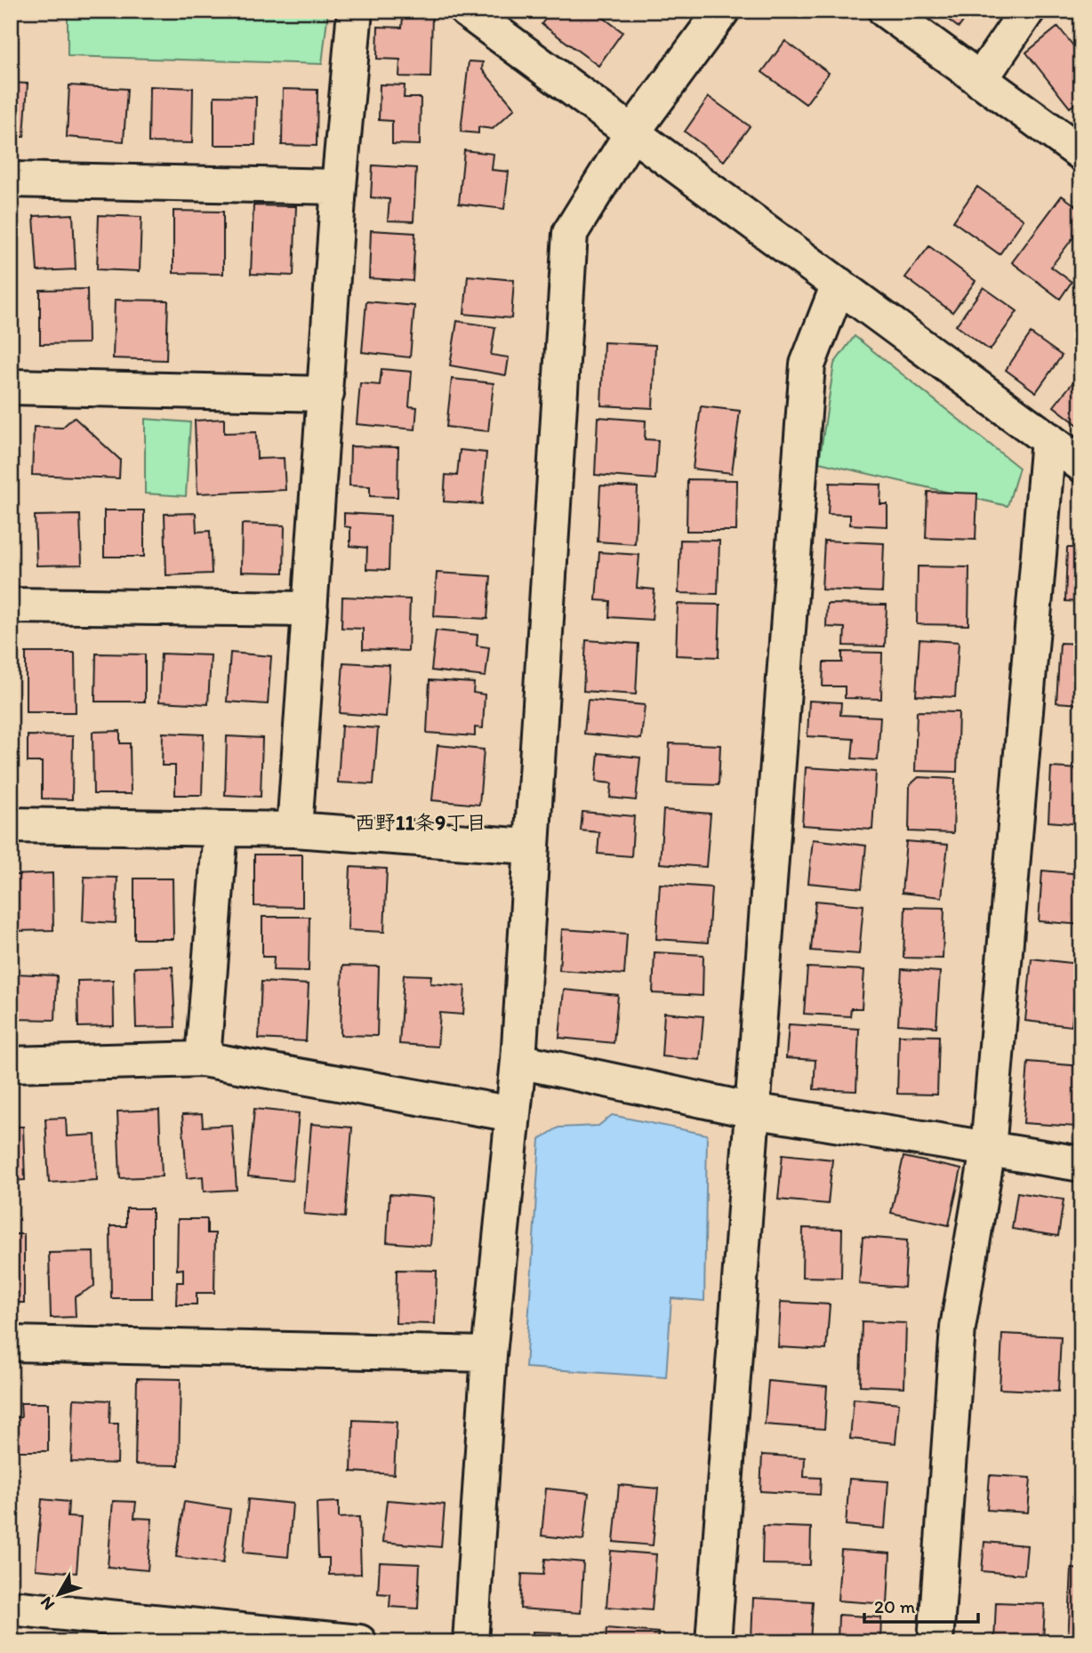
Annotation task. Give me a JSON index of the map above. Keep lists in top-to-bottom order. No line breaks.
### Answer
{"districts":["西野11条9丁目"],"scale_bar":"20 m","north":"bottom left"}
